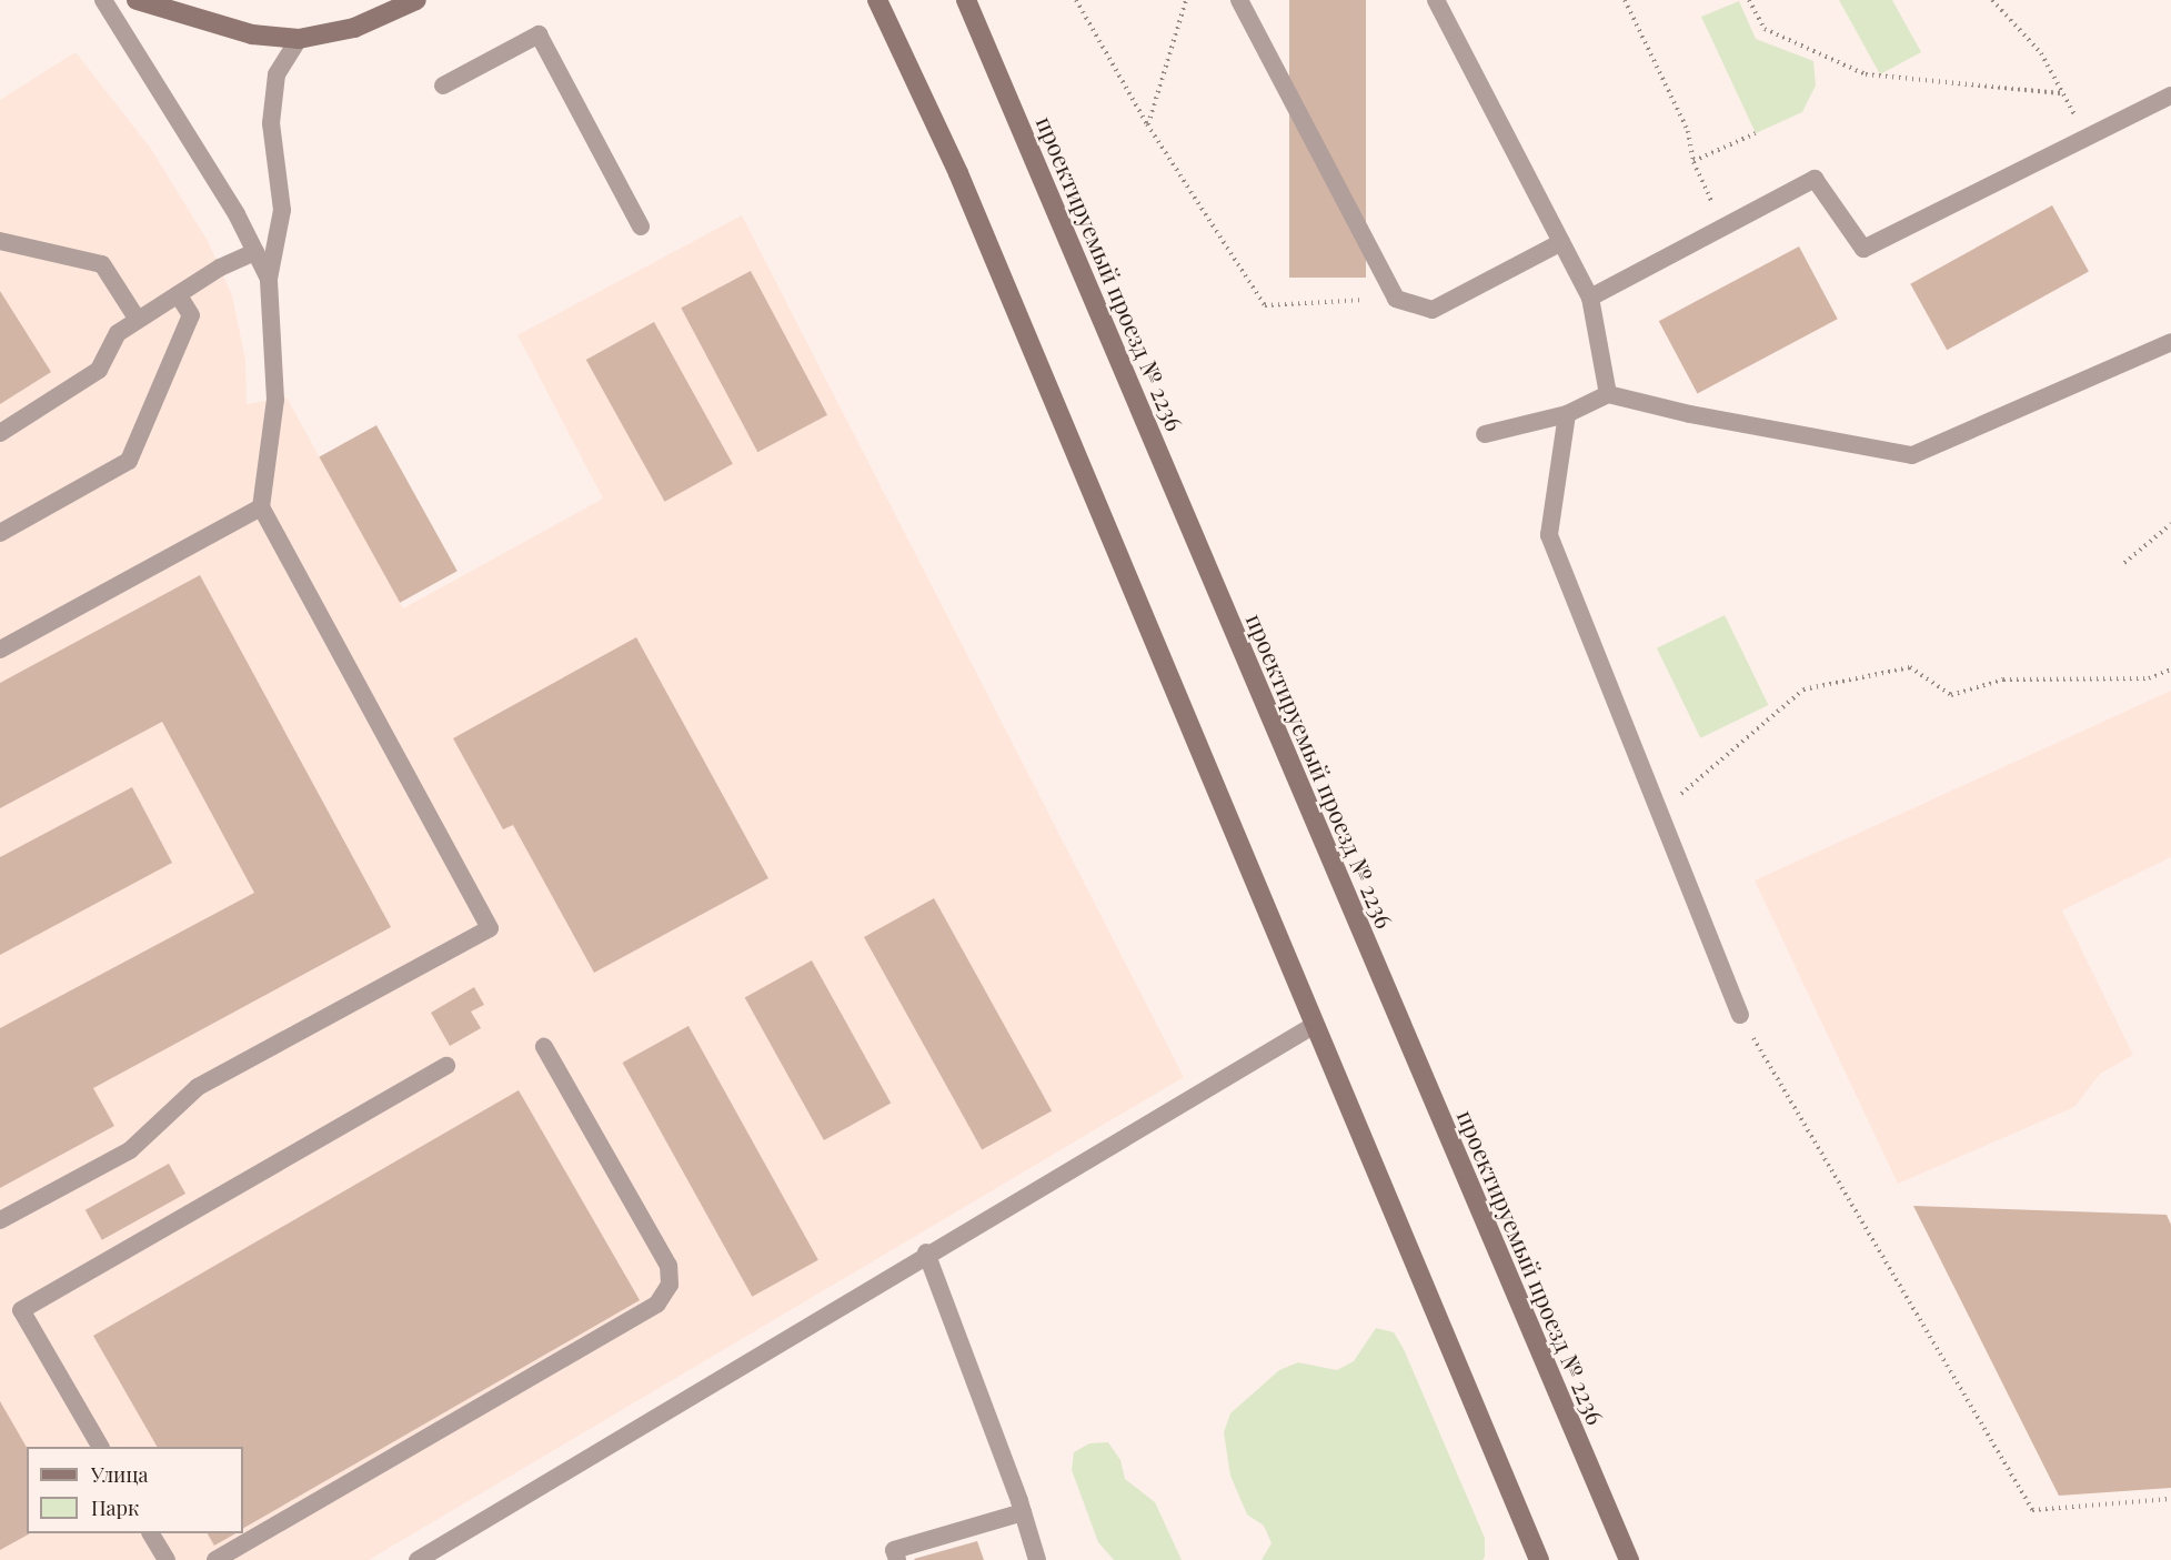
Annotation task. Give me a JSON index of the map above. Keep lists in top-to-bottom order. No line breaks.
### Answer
{"streets":{"main road":["проектируемый проезд № 2236"]},"legend":["Улица","Парк"]}
